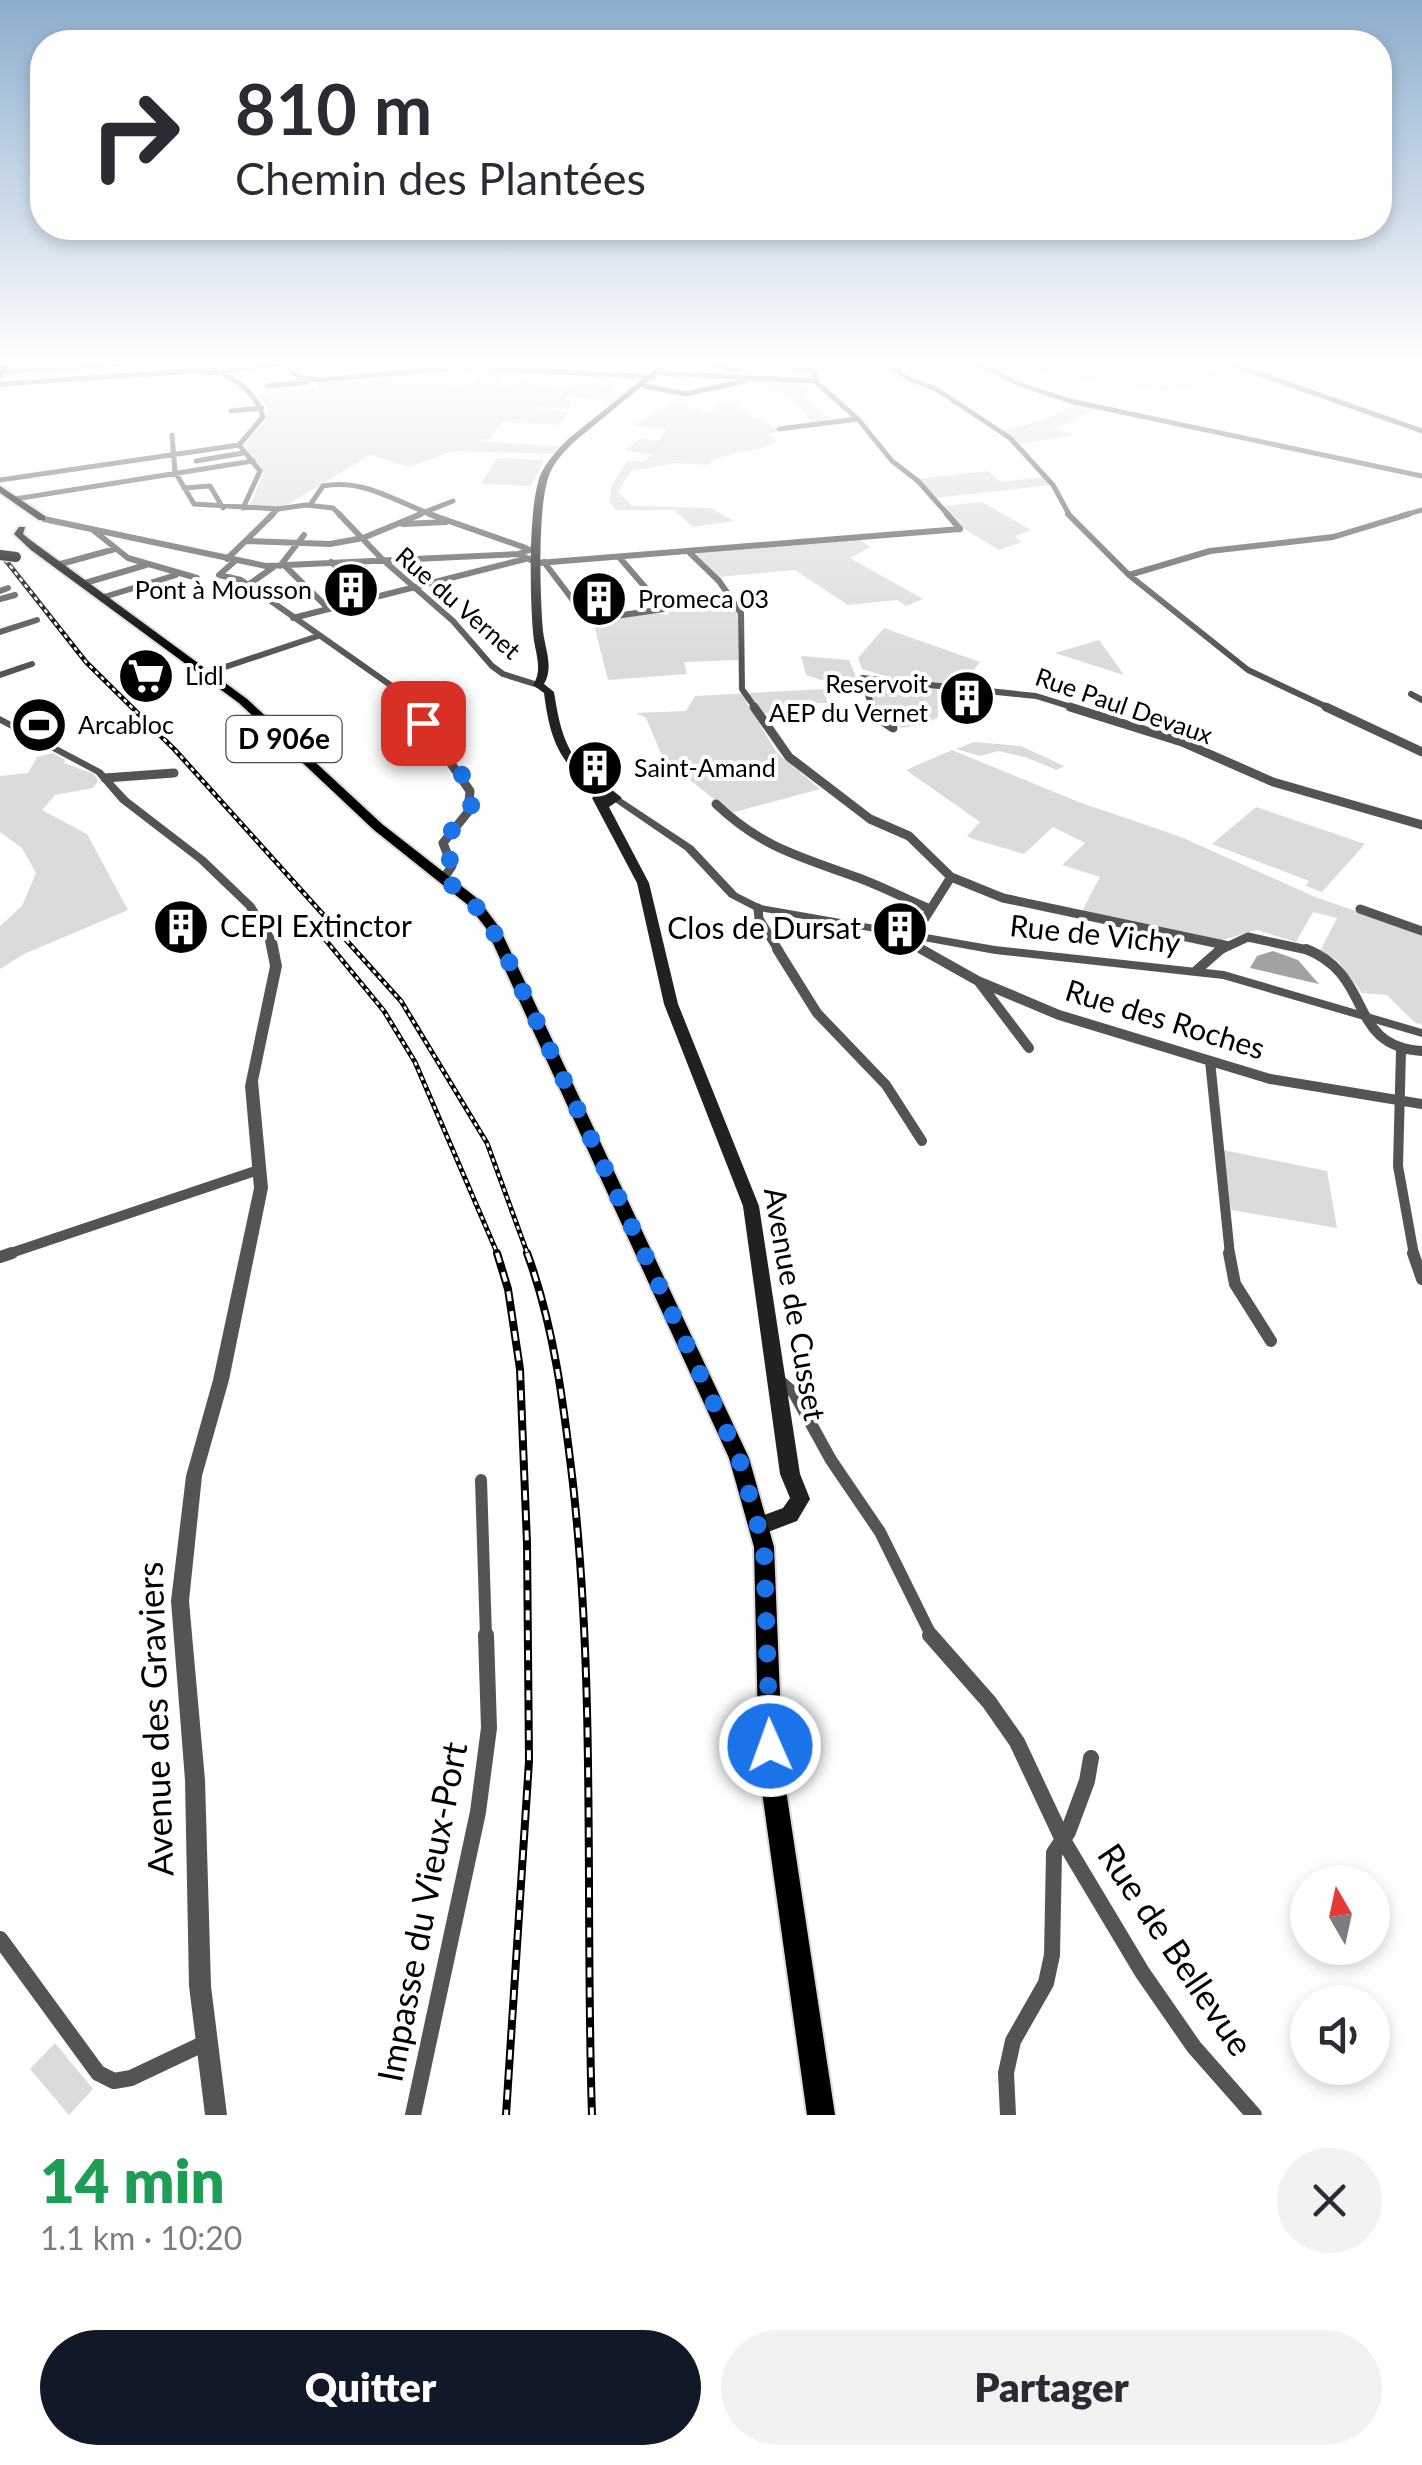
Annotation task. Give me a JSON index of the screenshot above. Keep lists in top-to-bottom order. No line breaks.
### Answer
{"streets":{"main road":["D 906e","Avenue de Cusset"],"street":["Rue du Vernet","Rue Paul Devaux","Rue de Vichy","Rue des Roches","Avenue des Graviers","Impasse du Vieux-Port","Rue de Bellevue"]},"crossings":[["Rue du Vernet","Avenue de Cusset"],["D 906e","Avenue de Cusset"],["Rue de Vichy","Rue des Roches"]],"places":{"building":["Pont à Mousson","Promeca 03","Reservoit AEP du Vernet","Saint-Amand","CEPI Extinctor","Clos de Dursat"],"supermarket":["Lidl"],"sports":["Arcabloc"]},"north":"top","page":{"turn":["810 m","Chemin des Plantées"],"heading":["14 min","1.1 km · 10:20"],"buttons":["Quitter","Partager"]}}
